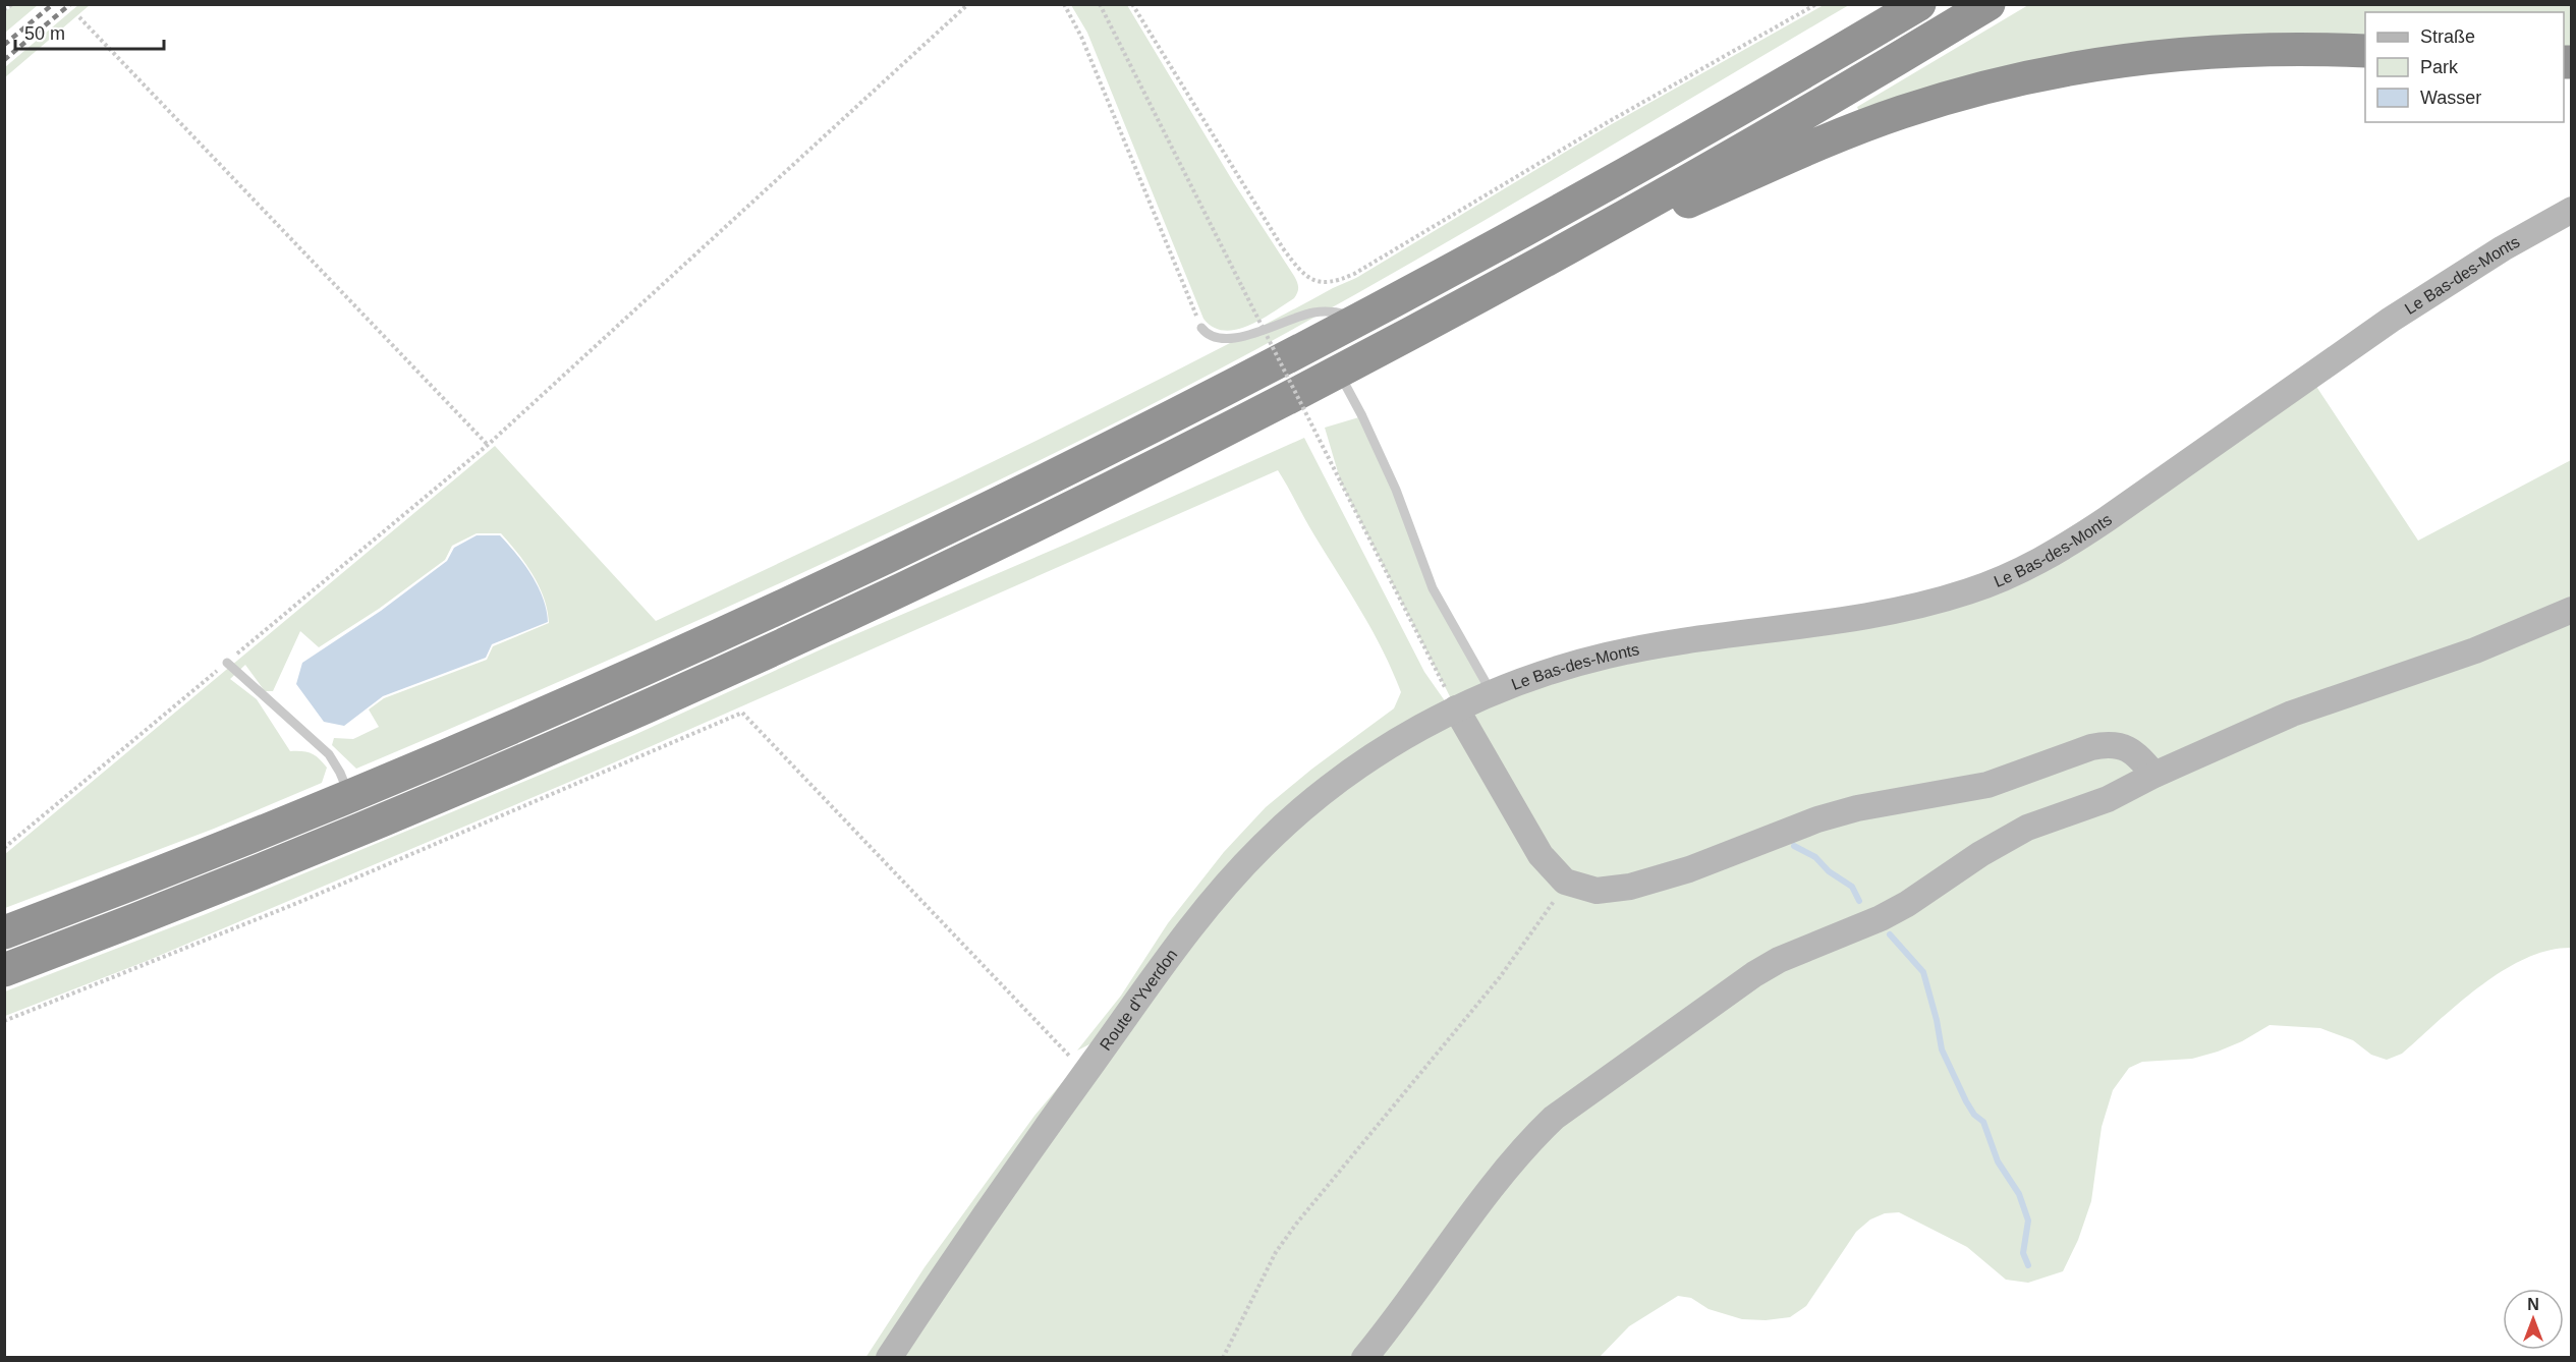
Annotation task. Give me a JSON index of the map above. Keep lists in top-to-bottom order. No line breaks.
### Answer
{"streets":{"street":["Le Bas-des-Monts","Route d'Yverdon"]},"crossings":[["Le Bas-des-Monts","Route d'Yverdon"]],"legend":["Straße","Park","Wasser"],"scale_bar":"50 m","north":"top"}
